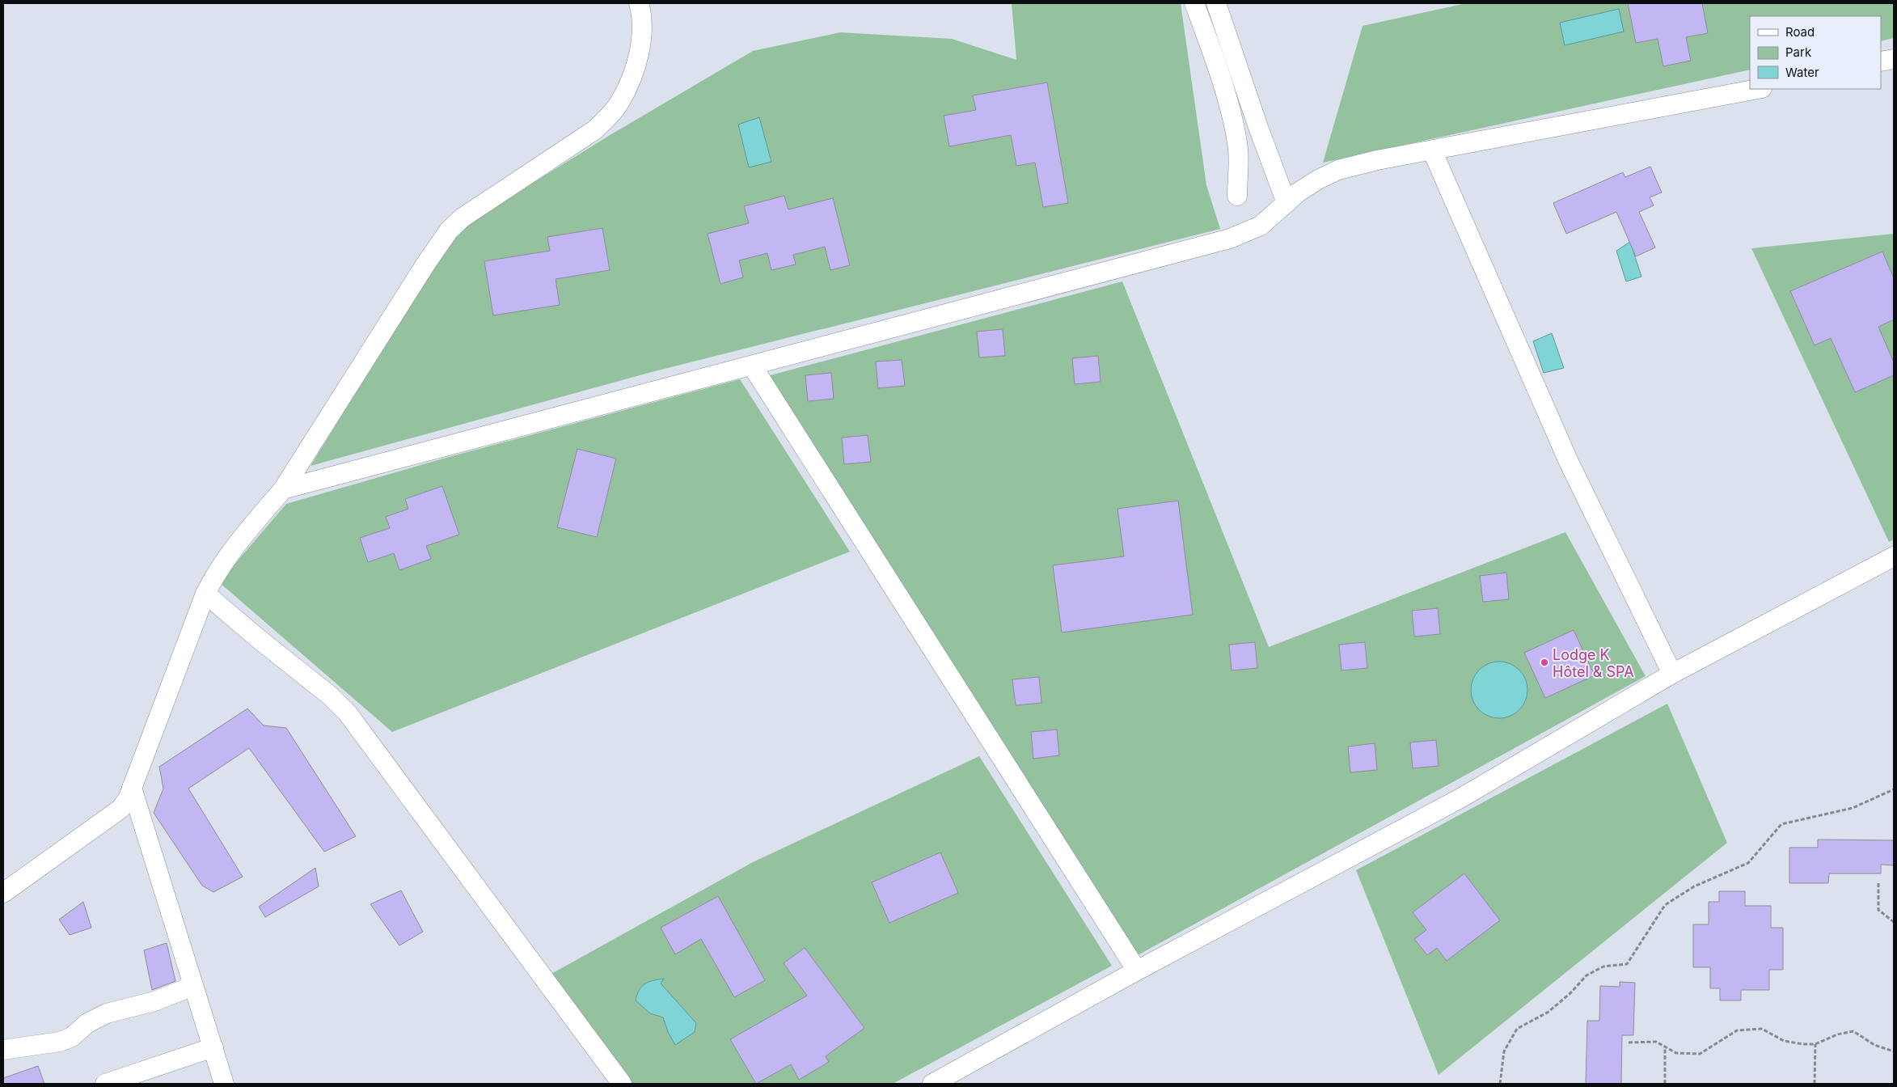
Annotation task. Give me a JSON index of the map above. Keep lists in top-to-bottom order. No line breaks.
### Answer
{"places":["Lodge K Hôtel & SPA"],"legend":["Road","Park","Water"]}
